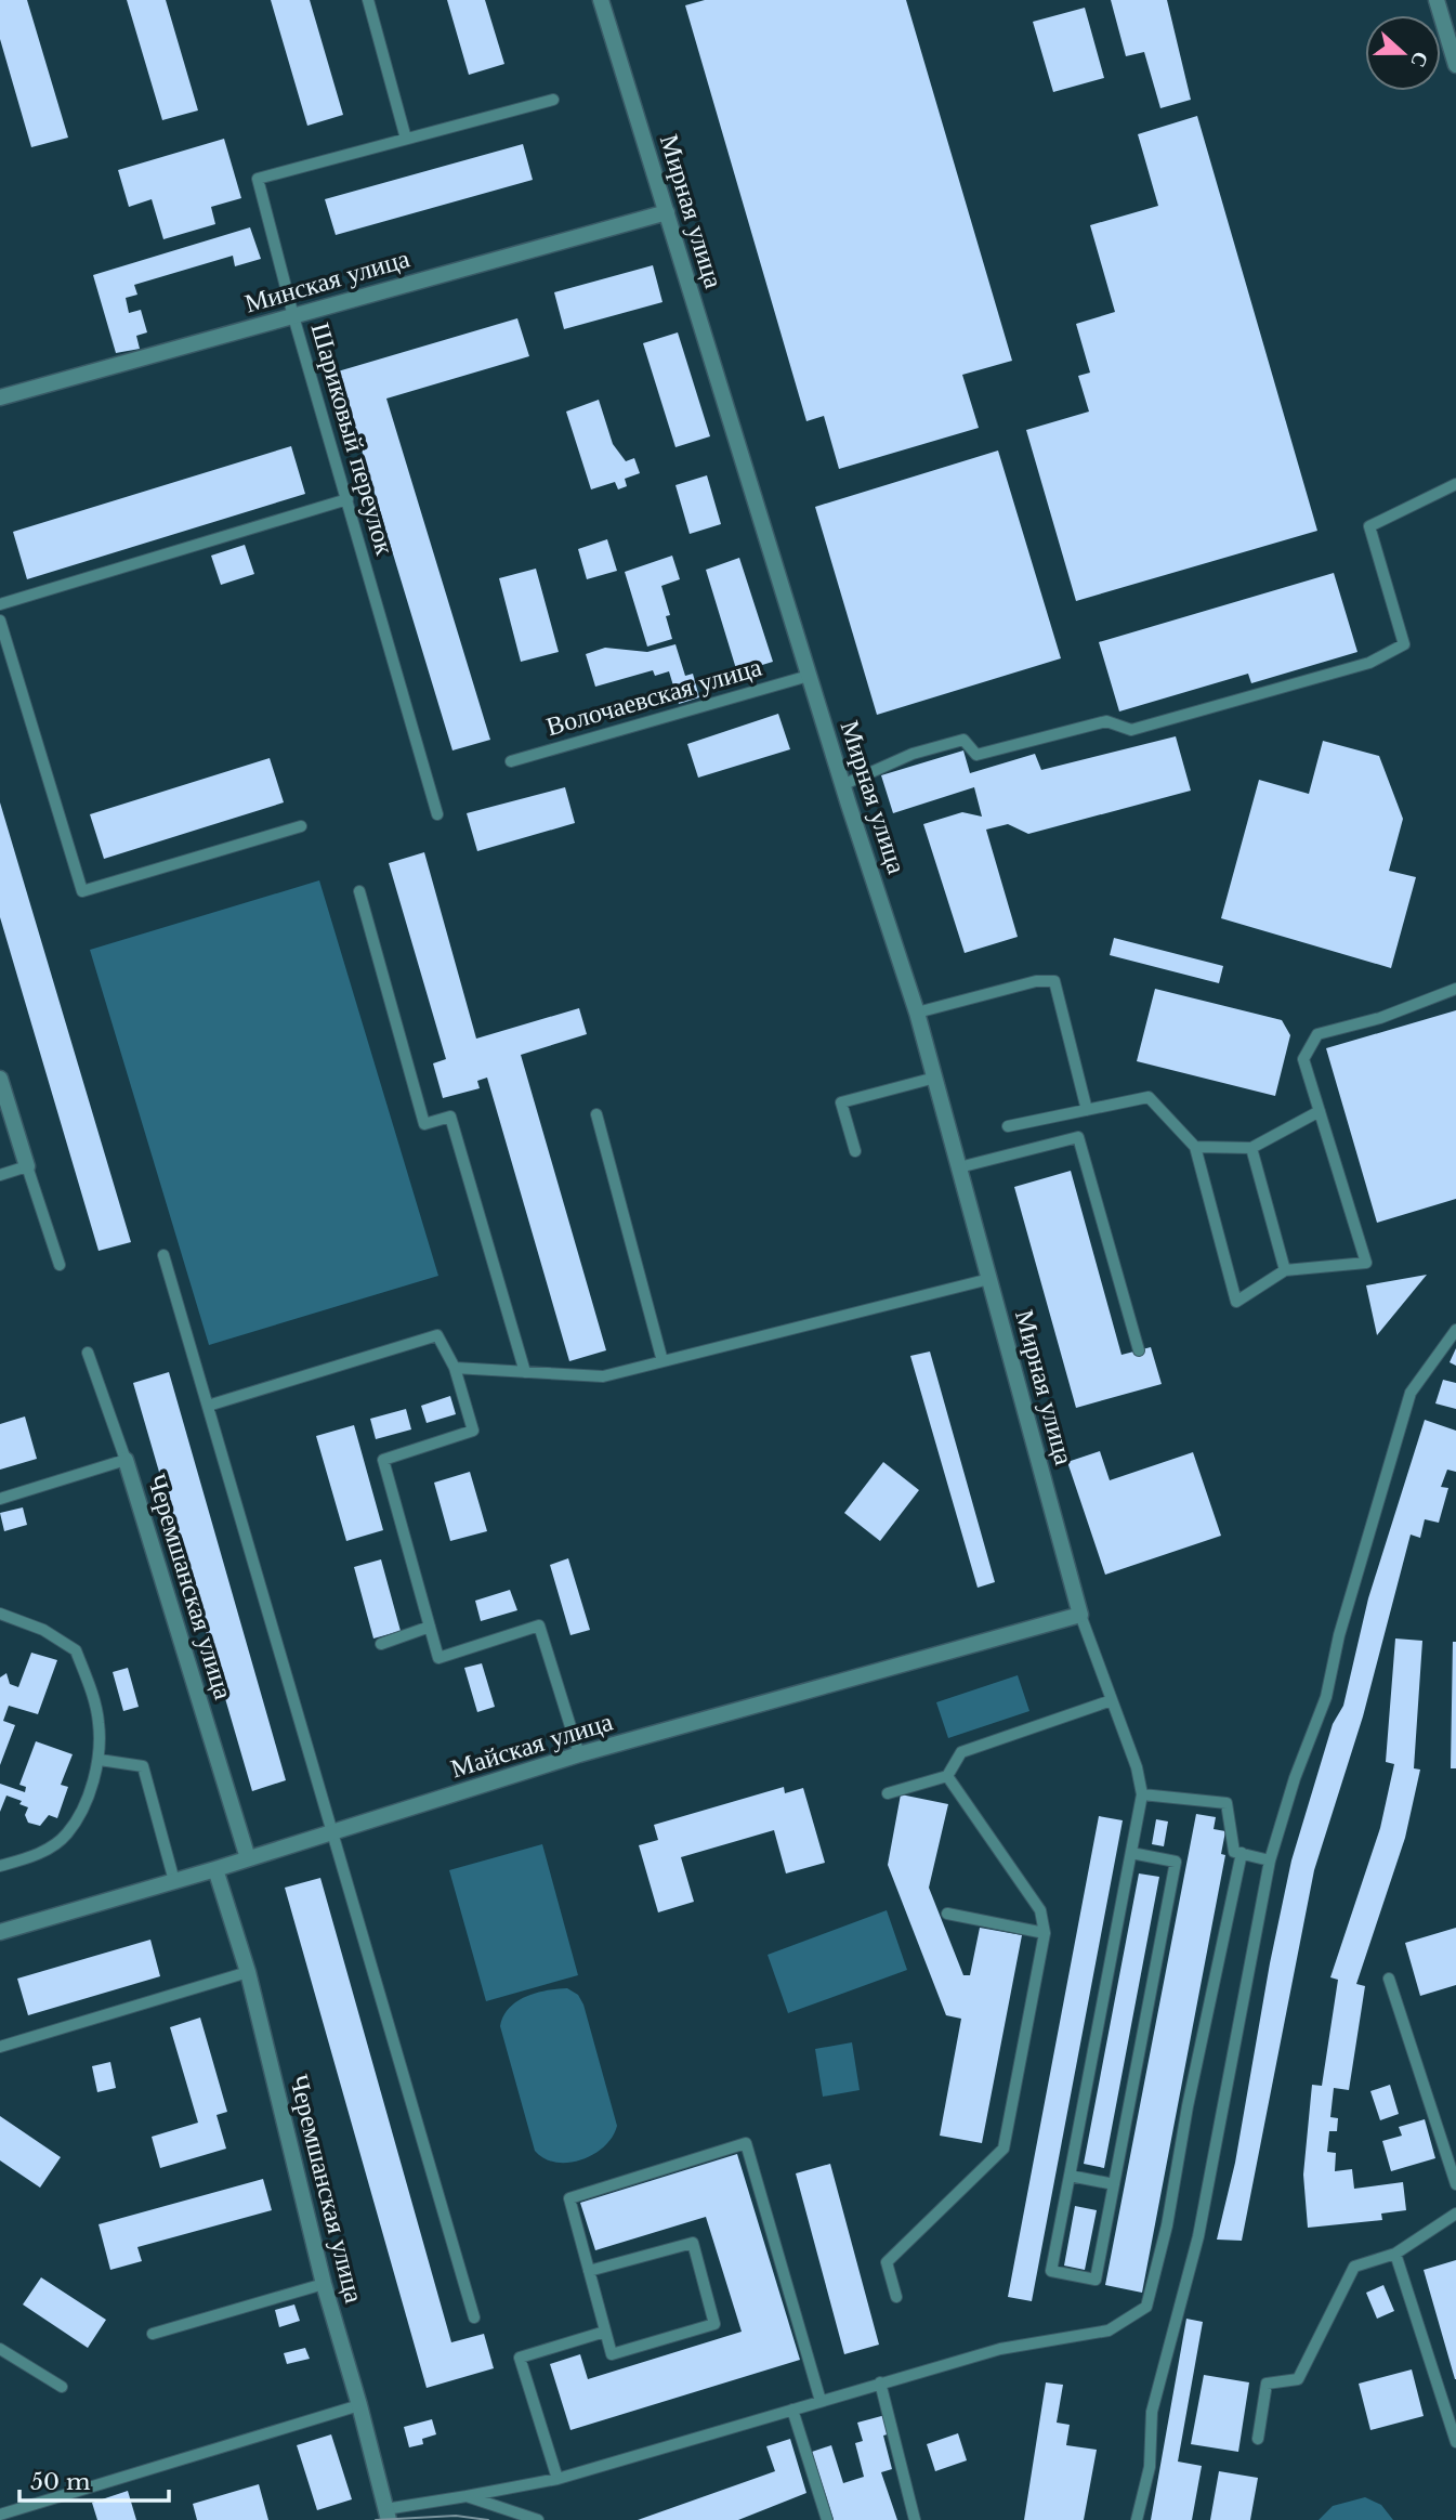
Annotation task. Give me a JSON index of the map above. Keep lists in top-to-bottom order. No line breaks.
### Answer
{"streets":{"street":["Мирная улица","Минская улица","Черемшанская улица","Майская улица"],"lane":["Шариковый переулок","Волочаевская улица"]},"crossings":[["Мирная улица","Минская улица"],["Мирная улица","Волочаевская улица"],["Мирная улица","Майская улица"],["Минская улица","Шариковый переулок"],["Черемшанская улица","Майская улица"]],"scale_bar":"50 m","north":"right"}
